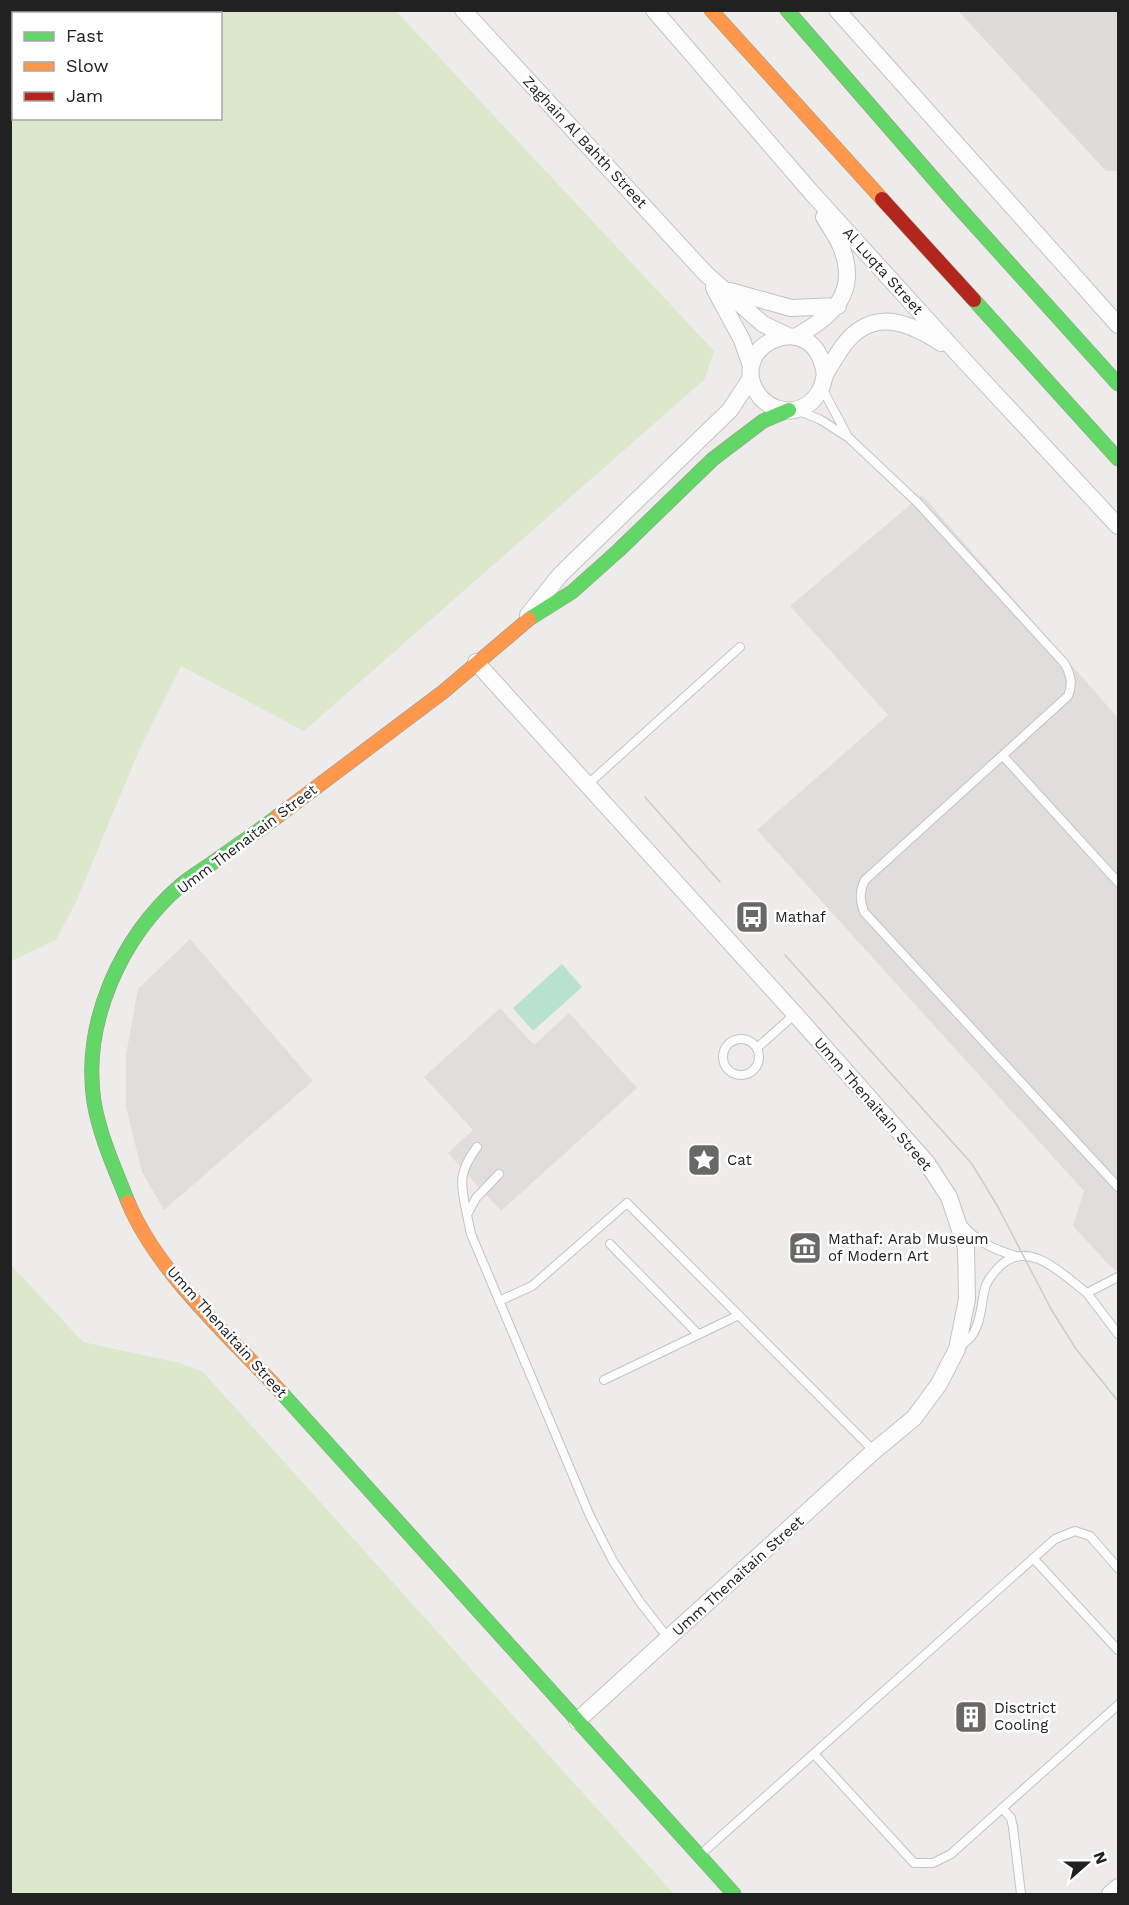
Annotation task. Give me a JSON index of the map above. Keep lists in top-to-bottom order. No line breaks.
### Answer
{"streets":{"street":["Zaghain Al Bahth Street","Al Luqta Street","Umm Thenaitain Street"]},"crossings":[["Zaghain Al Bahth Street","Umm Thenaitain Street"]],"places":{"bus stop":["Mathaf"],"place":["Cat"],"museum":["Mathaf: Arab Museum of Modern Art"],"building":["Disctrict Cooling"]},"legend":["Fast","Slow","Jam"],"north":"right"}
